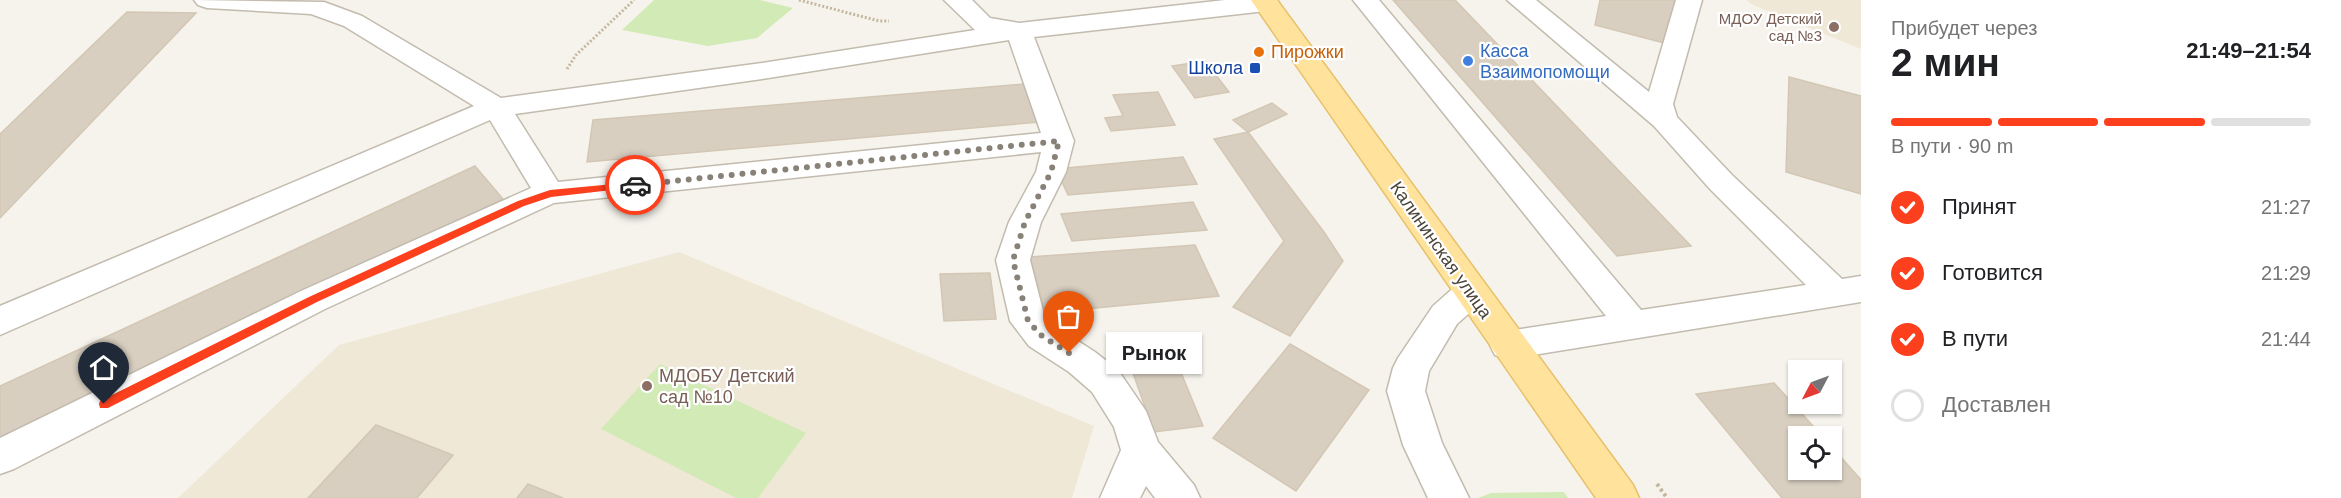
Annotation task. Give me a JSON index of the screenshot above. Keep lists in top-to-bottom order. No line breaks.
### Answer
{"streets":{"main road":["Калининская улица"]},"places":{"other":["МДОУ Детский сад №3","Пирожки","Касса Взаимопомощи","Рынок","МДОБУ Детский сад №10"],"transit":["Школа"]},"north":"bottom left","page":{"heading":["2 мин","Прибудет через","21:49–21:54"],"bar":"В пути · 90 m","list":[["Принят","21:27"],["Готовится","21:29"],["В пути","21:44"],"Доставлен"],"bubble":"Рынок"}}
